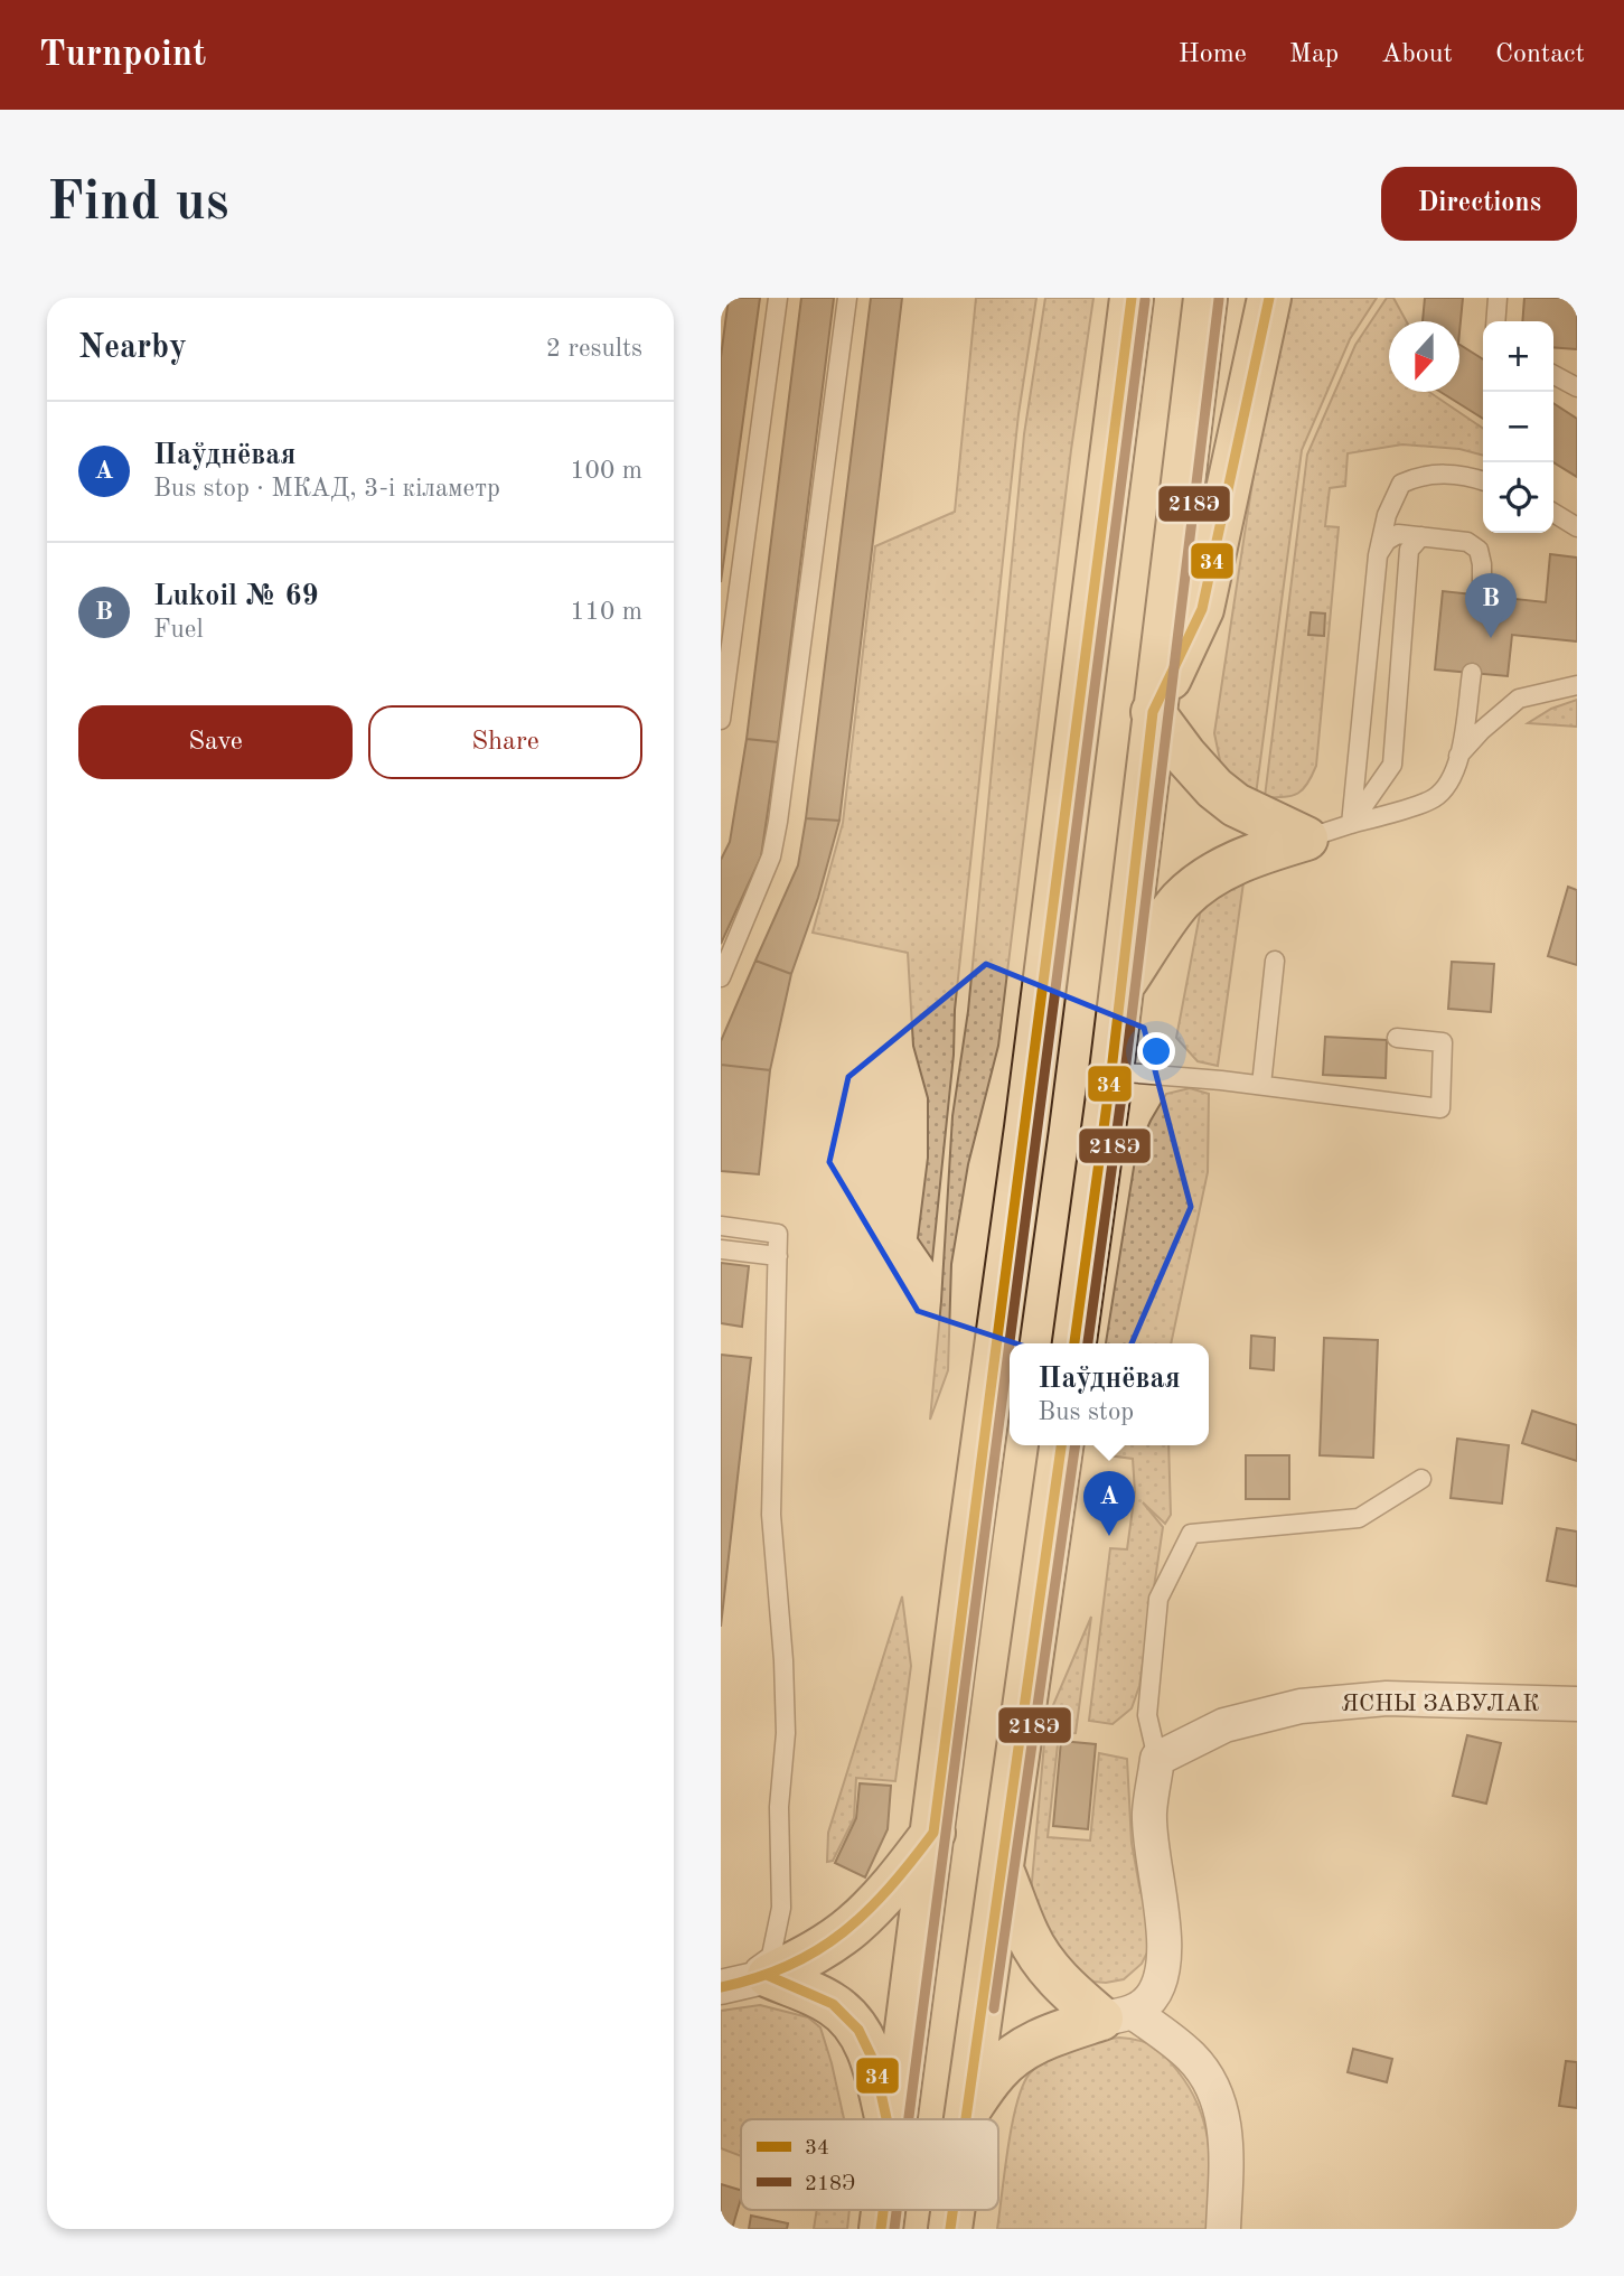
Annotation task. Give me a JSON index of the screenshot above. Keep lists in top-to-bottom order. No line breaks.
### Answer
{"streets":{"street":["ЯСНЫ ЗАВУЛАК"]},"lines":["transit line 34","transit line 218Э"],"legend":["34","218Э"],"north":"bottom","page":{"header":"Turnpoint","nav":["Home","Map","About","Contact"],"buttons":["Directions",["Save","Share"]],"title":"Find us","heading":["Nearby","2 results"],"map_buttons":["+","−"],"list":[{"mark":"A","name":"Паўднёвая","note":"Bus stop · МКАД, 3-і кіламетр","value":"100 m"},{"mark":"B","name":"Lukoil № 69","note":"Fuel","value":"110 m"}],"pins":["B","A"],"popup":["Паўднёвая","Bus stop"]}}
